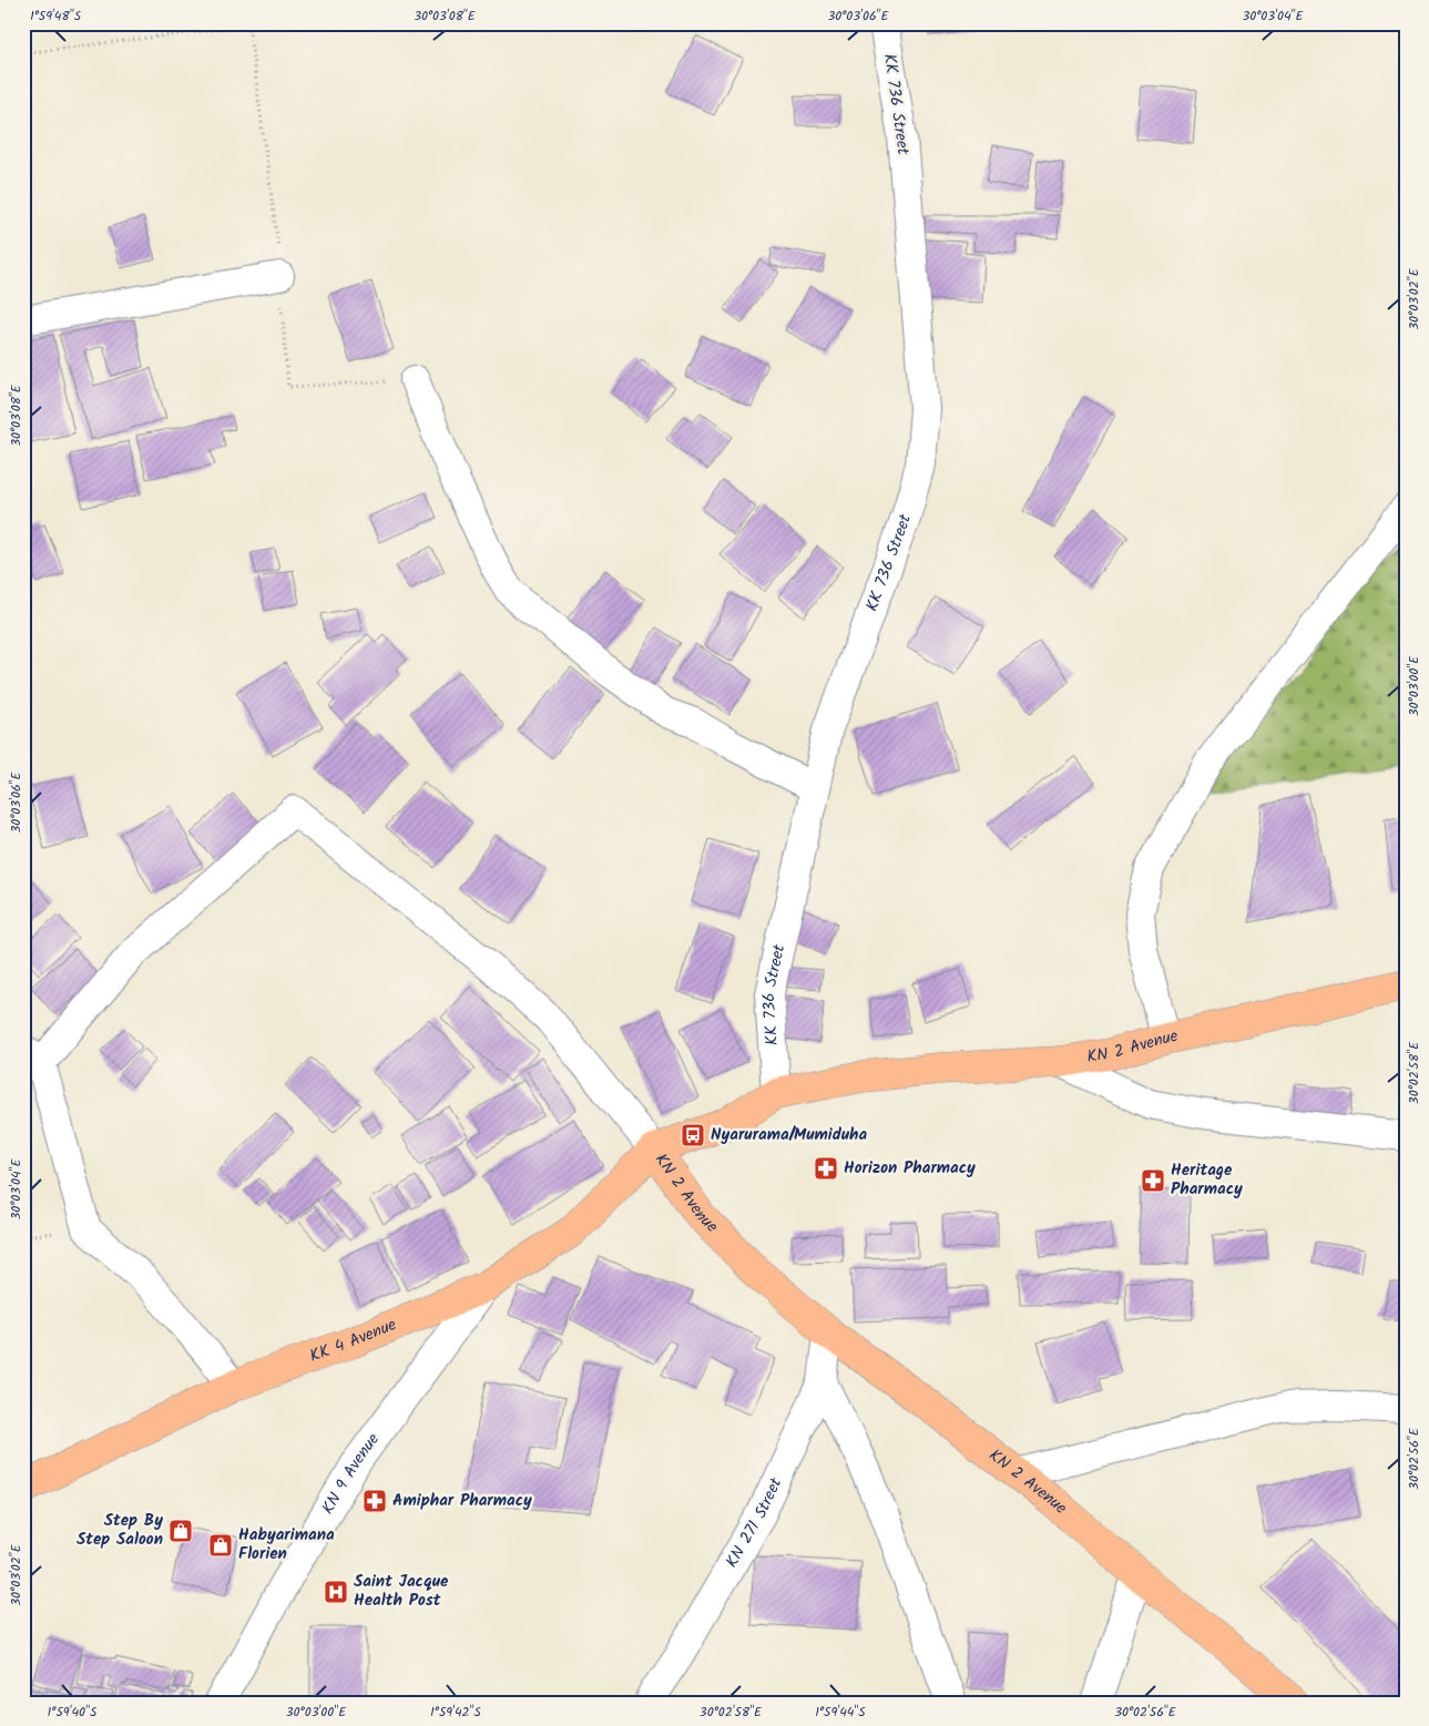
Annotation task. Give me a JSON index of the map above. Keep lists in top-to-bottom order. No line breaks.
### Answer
{"streets":{"main road":["KN 2 Avenue","KK 4 Avenue"],"street":["KK 736 Street","KN 9 Avenue","KN 271 Street"]},"crossings":[["KK 736 Street","KN 2 Avenue"],["KN 2 Avenue","KK 4 Avenue"],["KN 2 Avenue","KN 271 Street"],["KK 4 Avenue","KN 9 Avenue"]],"places":{"bus stop":["Nyarurama/Mumiduha"],"pharmacy":["Horizon Pharmacy","Heritage Pharmacy","Amiphar Pharmacy"],"shop":["Step By Step Saloon","Habyarimana Florien"],"hospital":["Saint Jacque Health Post"]},"coordinates":["1°59'48\"S","30°03'08\"E","30°03'06\"E","30°03'04\"E","30°03'02\"E","30°03'00\"E","30°02'58\"E","30°02'56\"E","1°59'40\"S","1°59'42\"S","1°59'44\"S"]}
